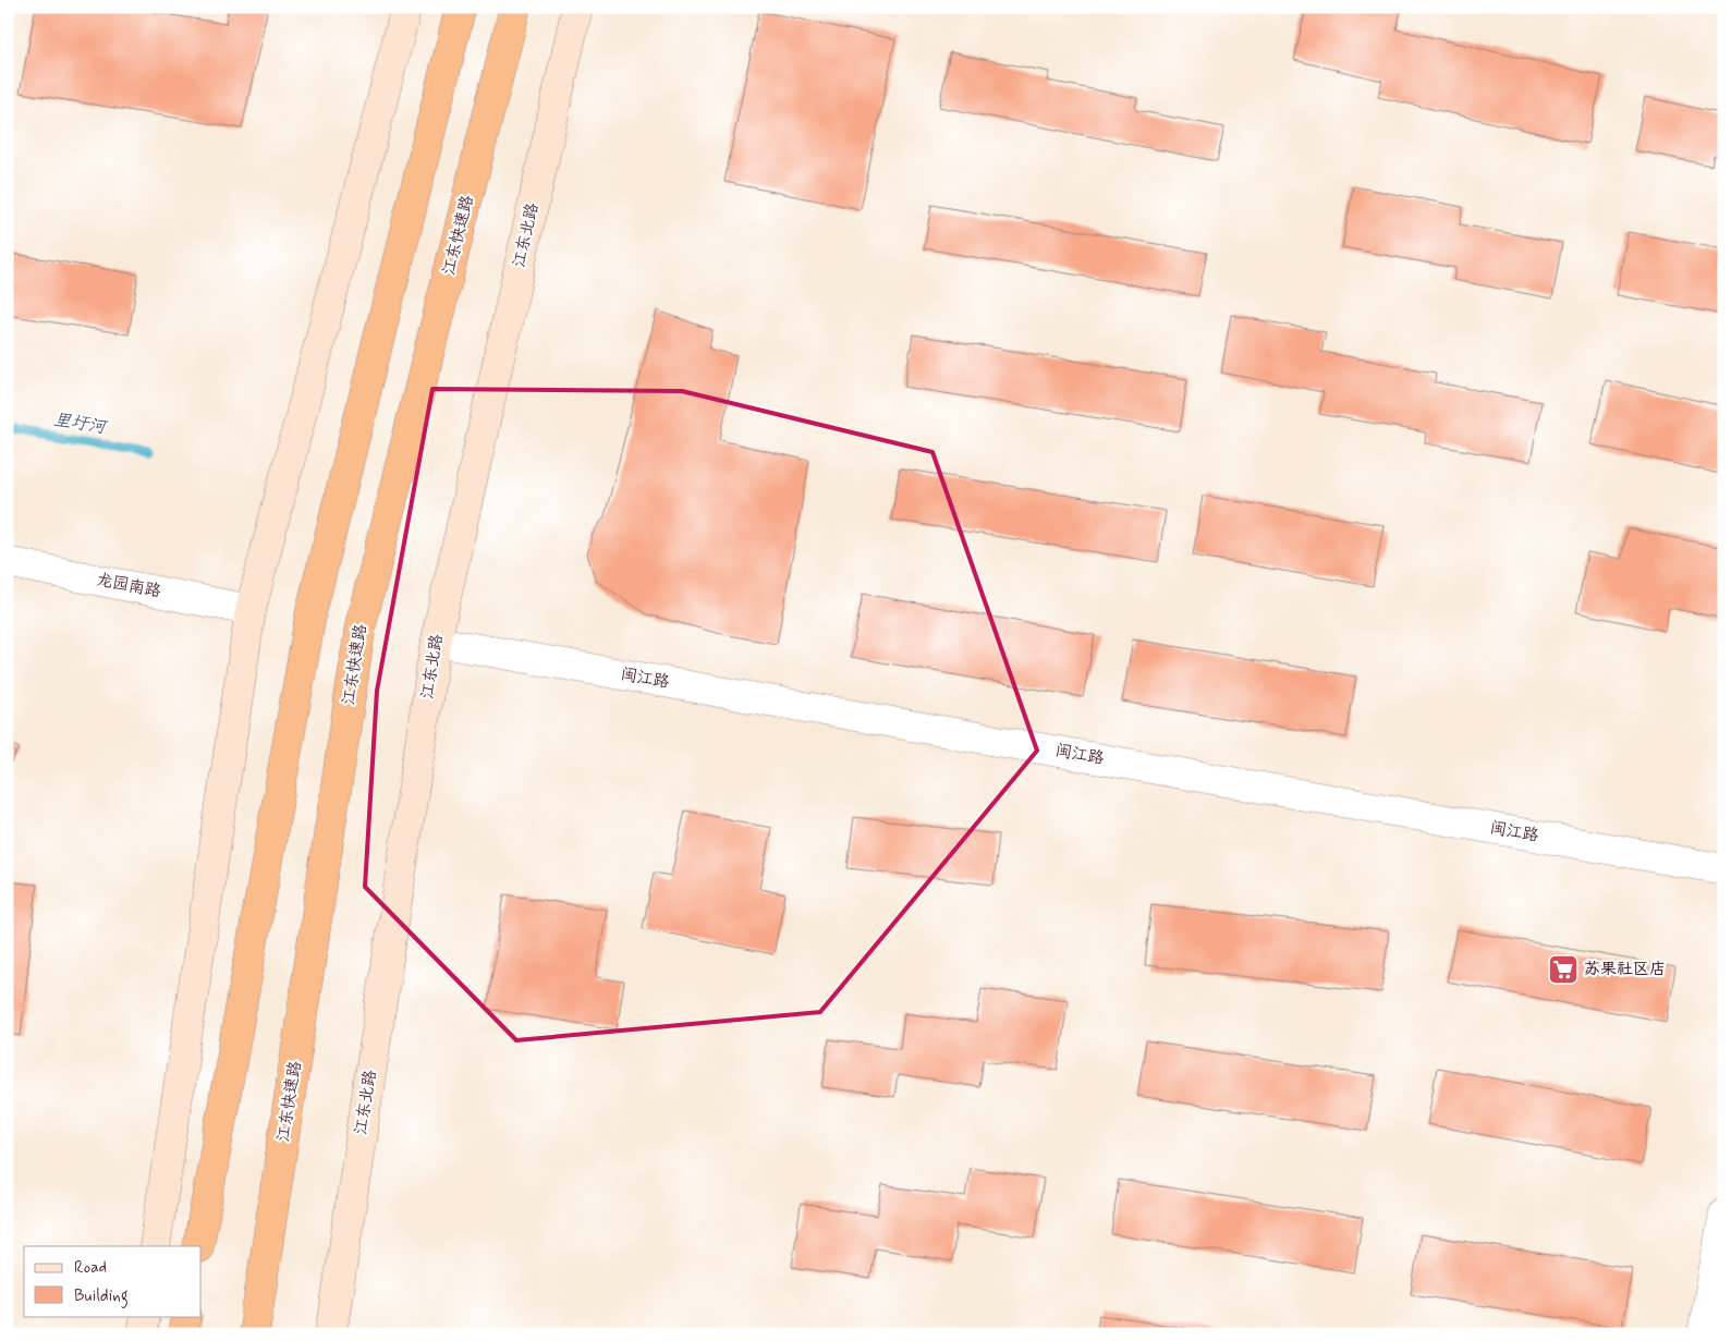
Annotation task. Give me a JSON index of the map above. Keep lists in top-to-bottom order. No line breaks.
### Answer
{"streets":{"highway":["江东快速路"],"main road":["江东北路"],"street":["龙园南路","闽江路"]},"crossings":[["江东北路","闽江路"]],"water":["里圩河"],"places":{"supermarket":["苏果社区店"]},"legend":["Road","Building"]}
